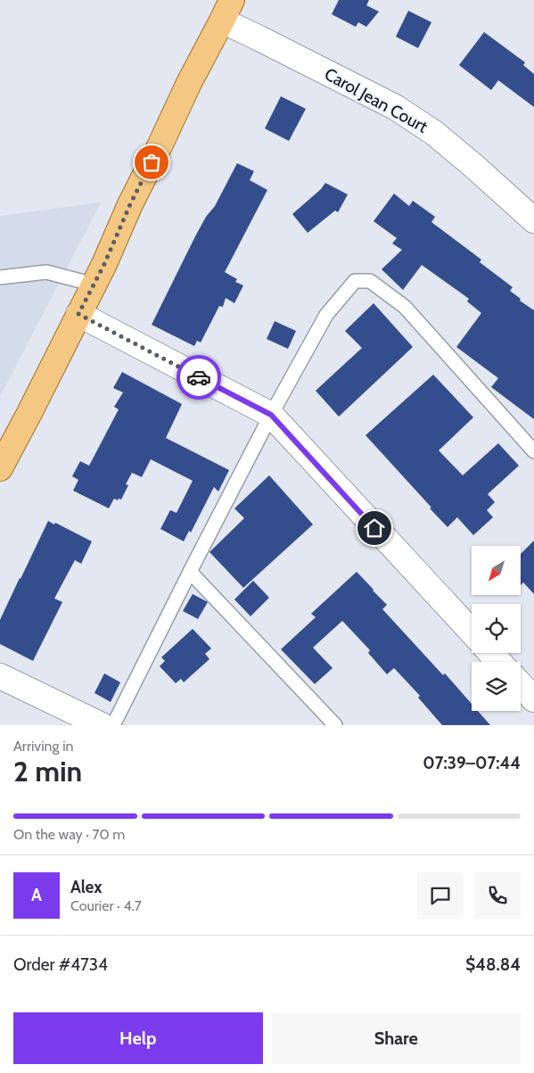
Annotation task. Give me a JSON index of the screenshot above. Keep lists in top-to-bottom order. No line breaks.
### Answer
{"streets":{"street":["Carol Jean Court"]},"north":"bottom left","page":{"heading":["2 min","Arriving in","07:39–07:44"],"panel":["Alex","Courier · 4.7","Order #4734","$48.84"],"bar":"On the way · 70 m","round":"A","buttons":["Help","Share"]}}
